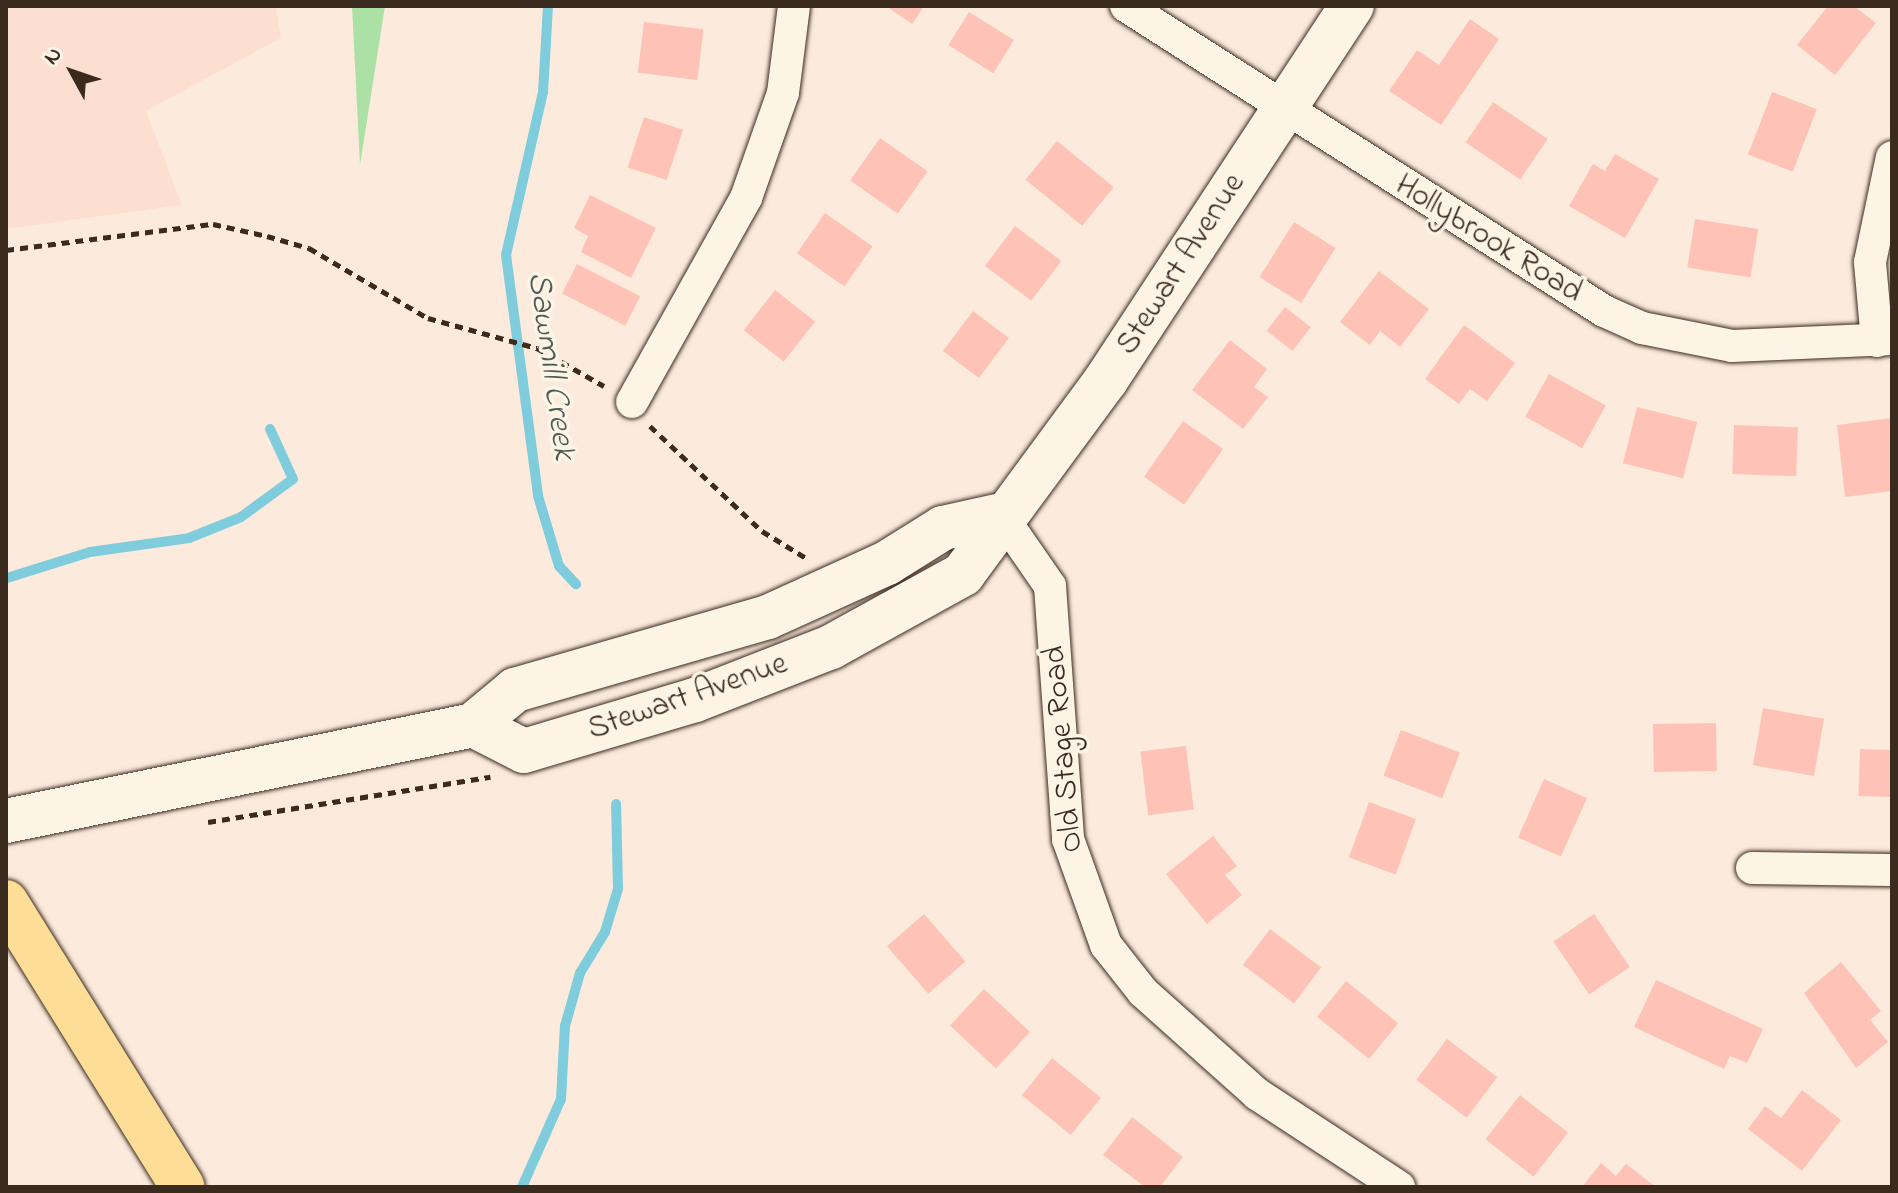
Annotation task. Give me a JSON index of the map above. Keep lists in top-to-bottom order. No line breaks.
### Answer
{"streets":{"street":["Hollybrook Road","Stewart Avenue","Old Stage Road"]},"crossings":[["Hollybrook Road","Stewart Avenue"],["Stewart Avenue","Old Stage Road"]],"water":["Sawmill Creek"],"north":"top left"}
